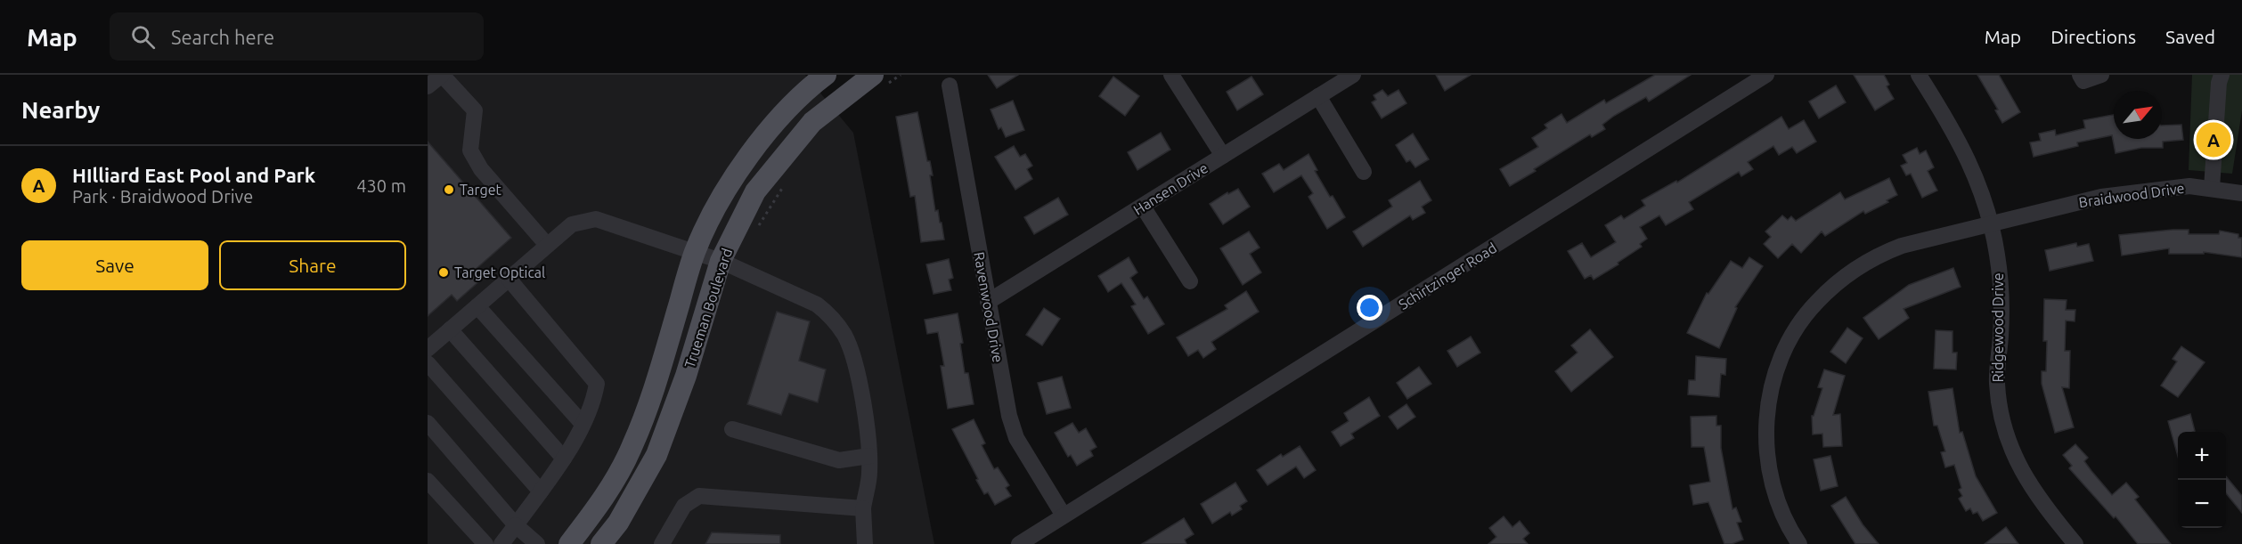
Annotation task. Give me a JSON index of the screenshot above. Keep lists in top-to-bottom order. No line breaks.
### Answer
{"streets":{"main road":["Trueman Boulevard"],"street":["Hansen Drive","Braidwood Drive","Schirtzinger Road","Ravenwood Drive","Ridgewood Drive"]},"crossings":[["Hansen Drive","Ravenwood Drive"],["Braidwood Drive","Ridgewood Drive"],["Schirtzinger Road","Ravenwood Drive"]],"places":["Target","Target Optical"],"north":"top right","page":{"header":"Map","search":"Search here","nav":["Map","Directions","Saved"],"heading":"Nearby","pins":"A","list":[{"mark":"A","name":"HIlliard East Pool and Park","note":"Park · Braidwood Drive","value":"430 m"}],"buttons":["Save","Share"],"map_buttons":["+","−"]}}
